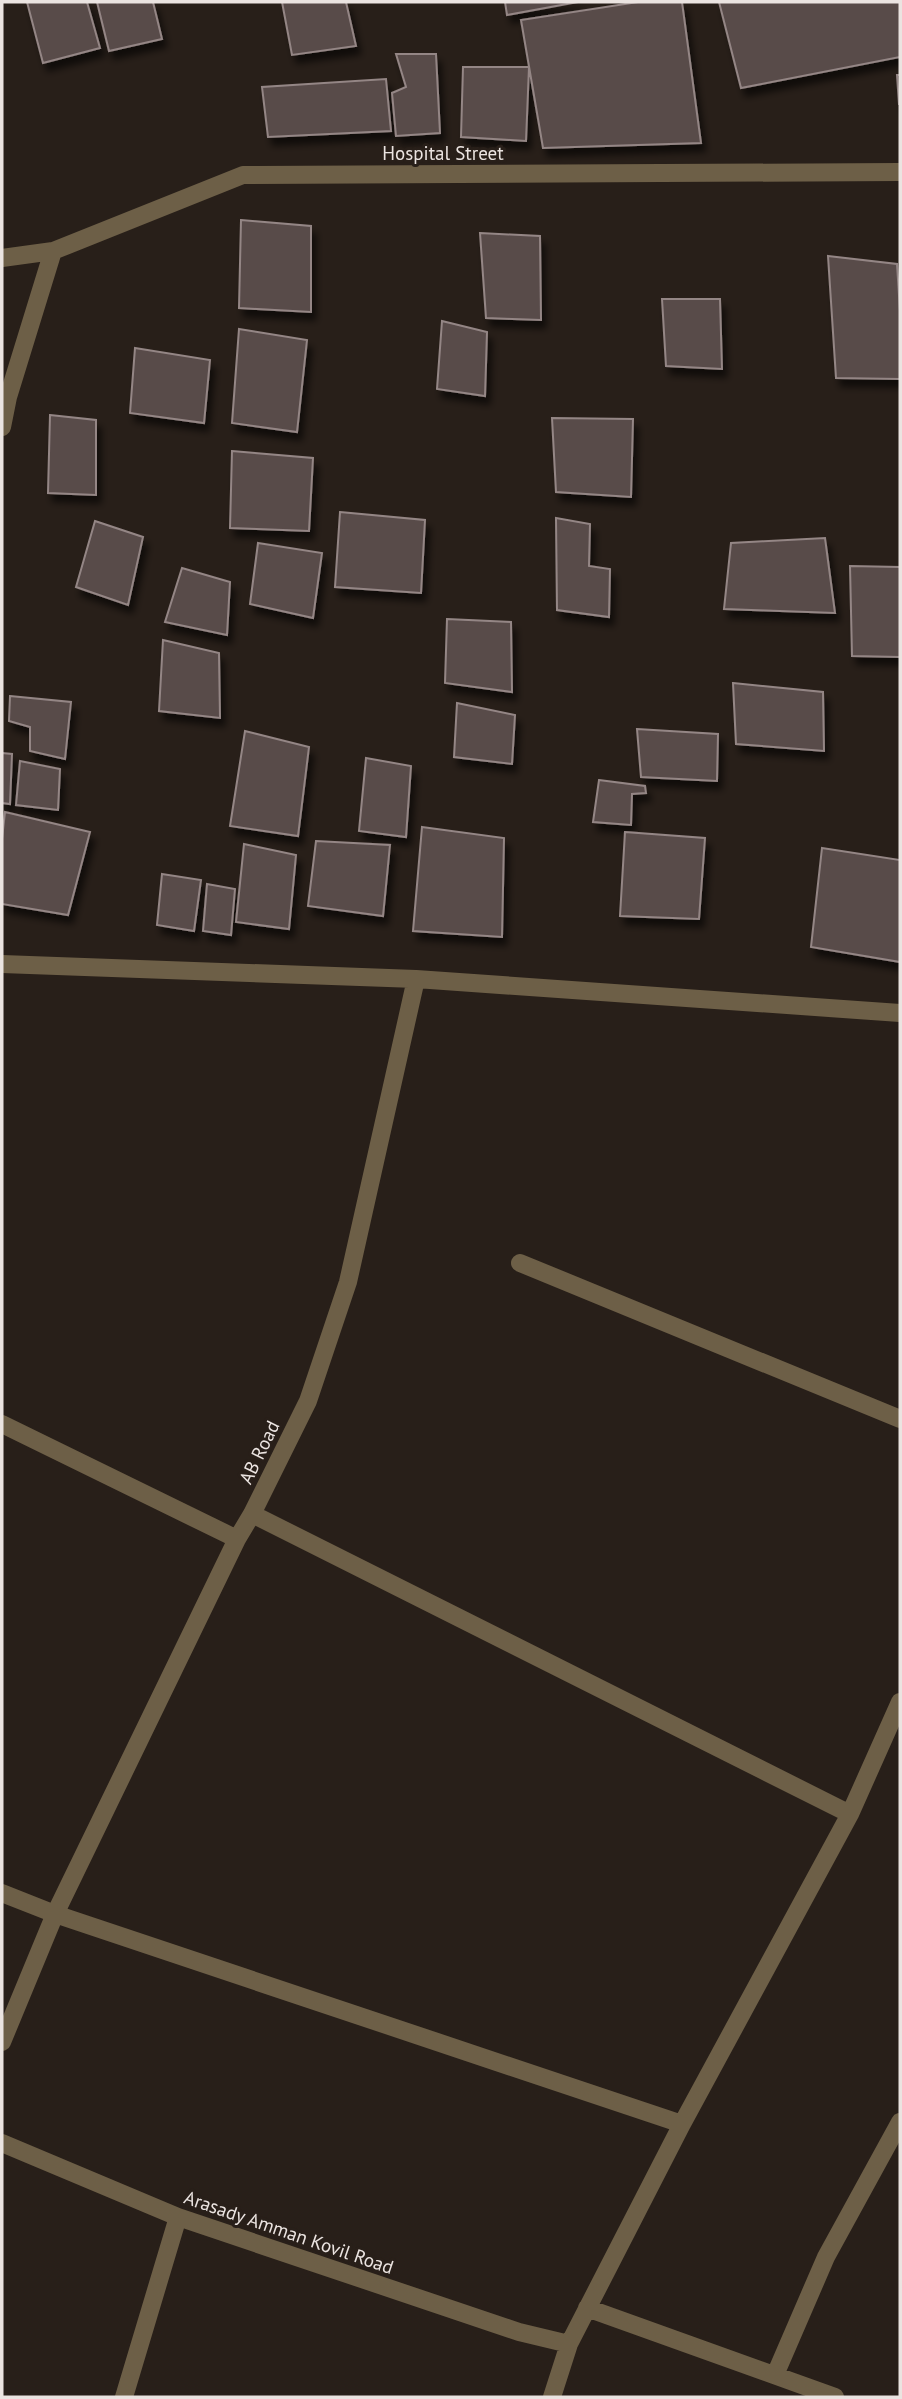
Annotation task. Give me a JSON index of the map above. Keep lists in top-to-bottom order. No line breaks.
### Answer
{"streets":{"street":["Hospital Street","AB Road","Arasady Amman Kovil Road"]}}
